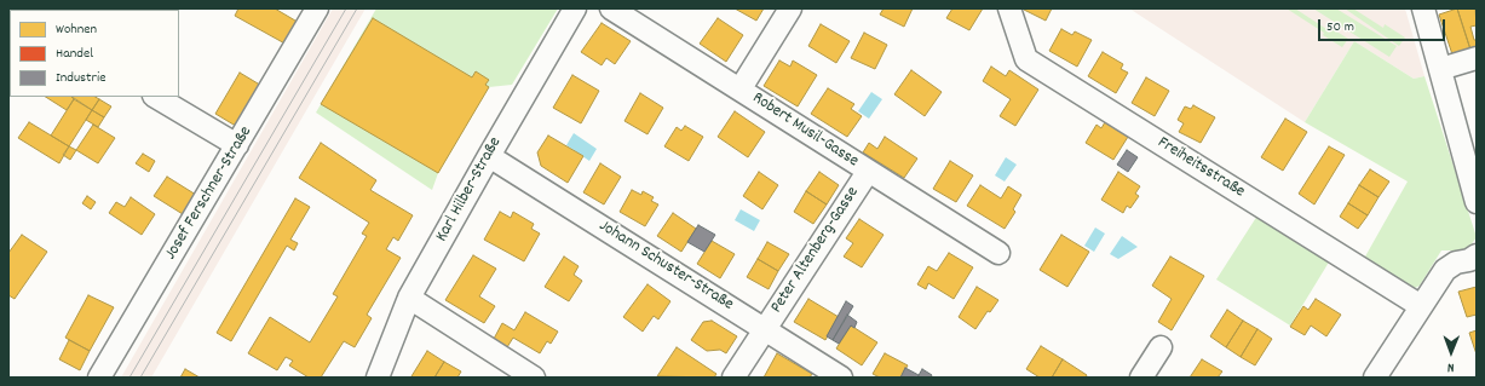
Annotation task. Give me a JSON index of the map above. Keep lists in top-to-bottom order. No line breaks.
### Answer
{"streets":{"street":["Robert Musil-Gasse","Freiheitsstraße","Karl Hilber-Straße","Josef Ferschner-Straße","Peter Altenberg-Gasse","Johann Schuster-Straße"]},"crossings":[["Robert Musil-Gasse","Peter Altenberg-Gasse"],["Karl Hilber-Straße","Johann Schuster-Straße"],["Peter Altenberg-Gasse","Johann Schuster-Straße"]],"legend":["Wohnen","Handel","Industrie"],"scale_bar":"50 m","north":"bottom"}
